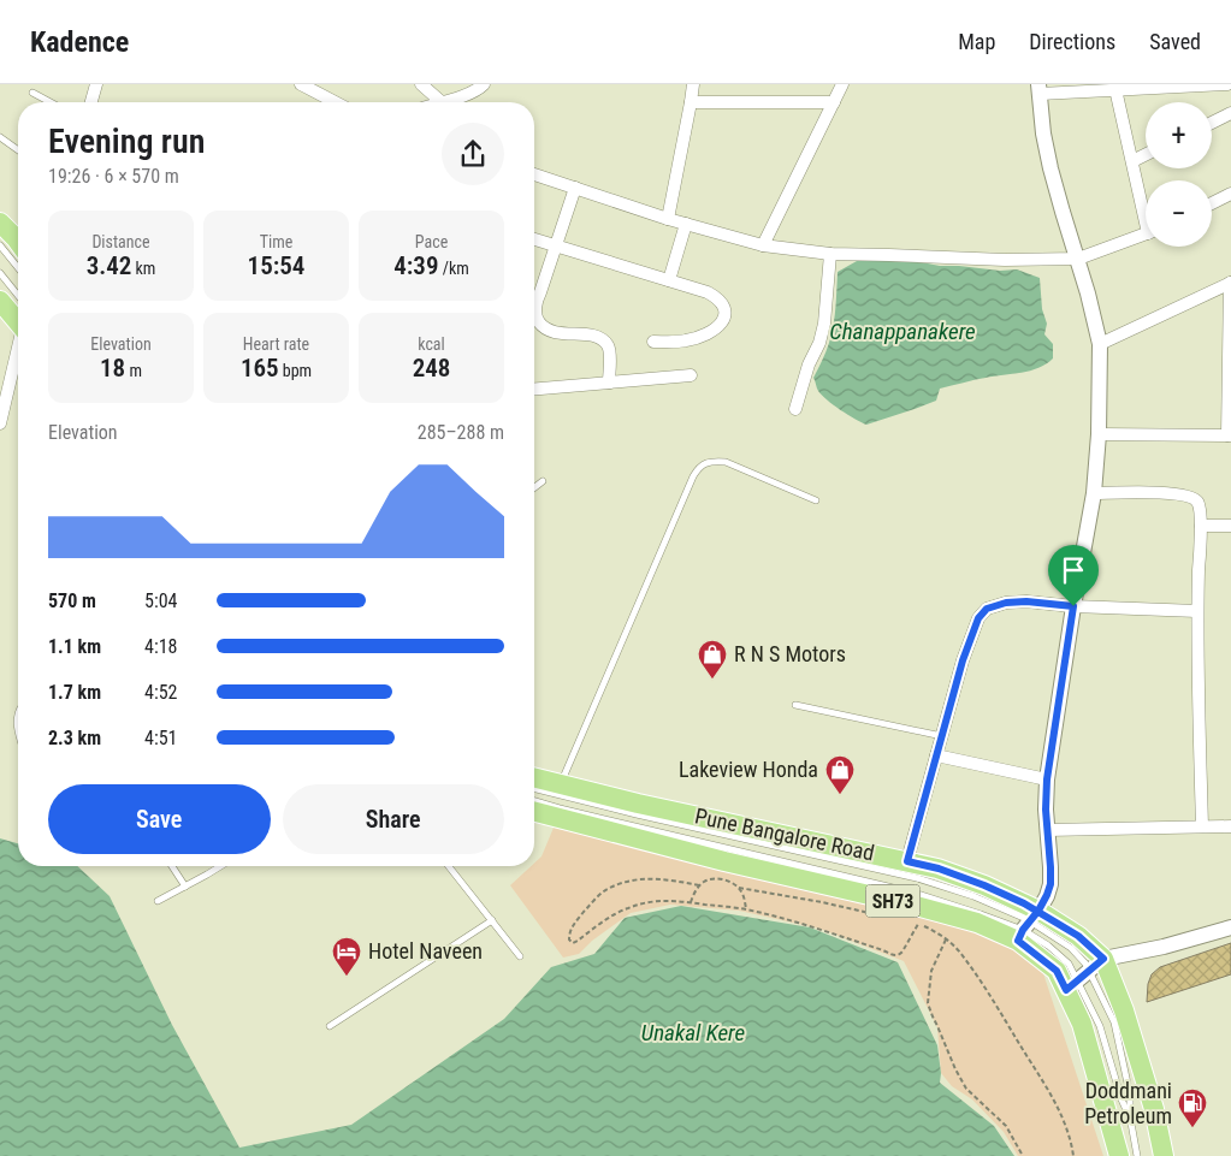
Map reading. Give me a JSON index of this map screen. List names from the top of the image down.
{
  "streets": {
    "main road": ["Pune Bangalore Road", "SH73"]
  },
  "water": ["Chanappanakere", "Unakal Kere"],
  "places": {
    "shop": ["R N S Motors", "Lakeview Honda"],
    "hotel": ["Hotel Naveen"],
    "fuel station": ["Doddmani Petroleum"]
  },
  "page": {
    "header": "Kadence",
    "nav": ["Map", "Directions", "Saved"],
    "map_buttons": ["+", "−"],
    "heading": ["Evening run", "19:26 · 6 × 570 m"],
    "stats": [
      ["Distance", "3.42 km"],
      ["Time", "15:54"],
      ["Pace", "4:39 /km"],
      ["Elevation", "18 m"],
      ["Heart rate", "165 bpm"],
      ["kcal", "248"]
    ],
    "chart": ["Elevation", "285–288 m"],
    "list": [
      {
        "name": "570 m",
        "note": "5:04"
      },
      {
        "name": "1.1 km",
        "note": "4:18"
      },
      {
        "name": "1.7 km",
        "note": "4:52"
      },
      {
        "name": "2.3 km",
        "note": "4:51"
      }
    ],
    "buttons": ["Save", "Share"]
  }
}
